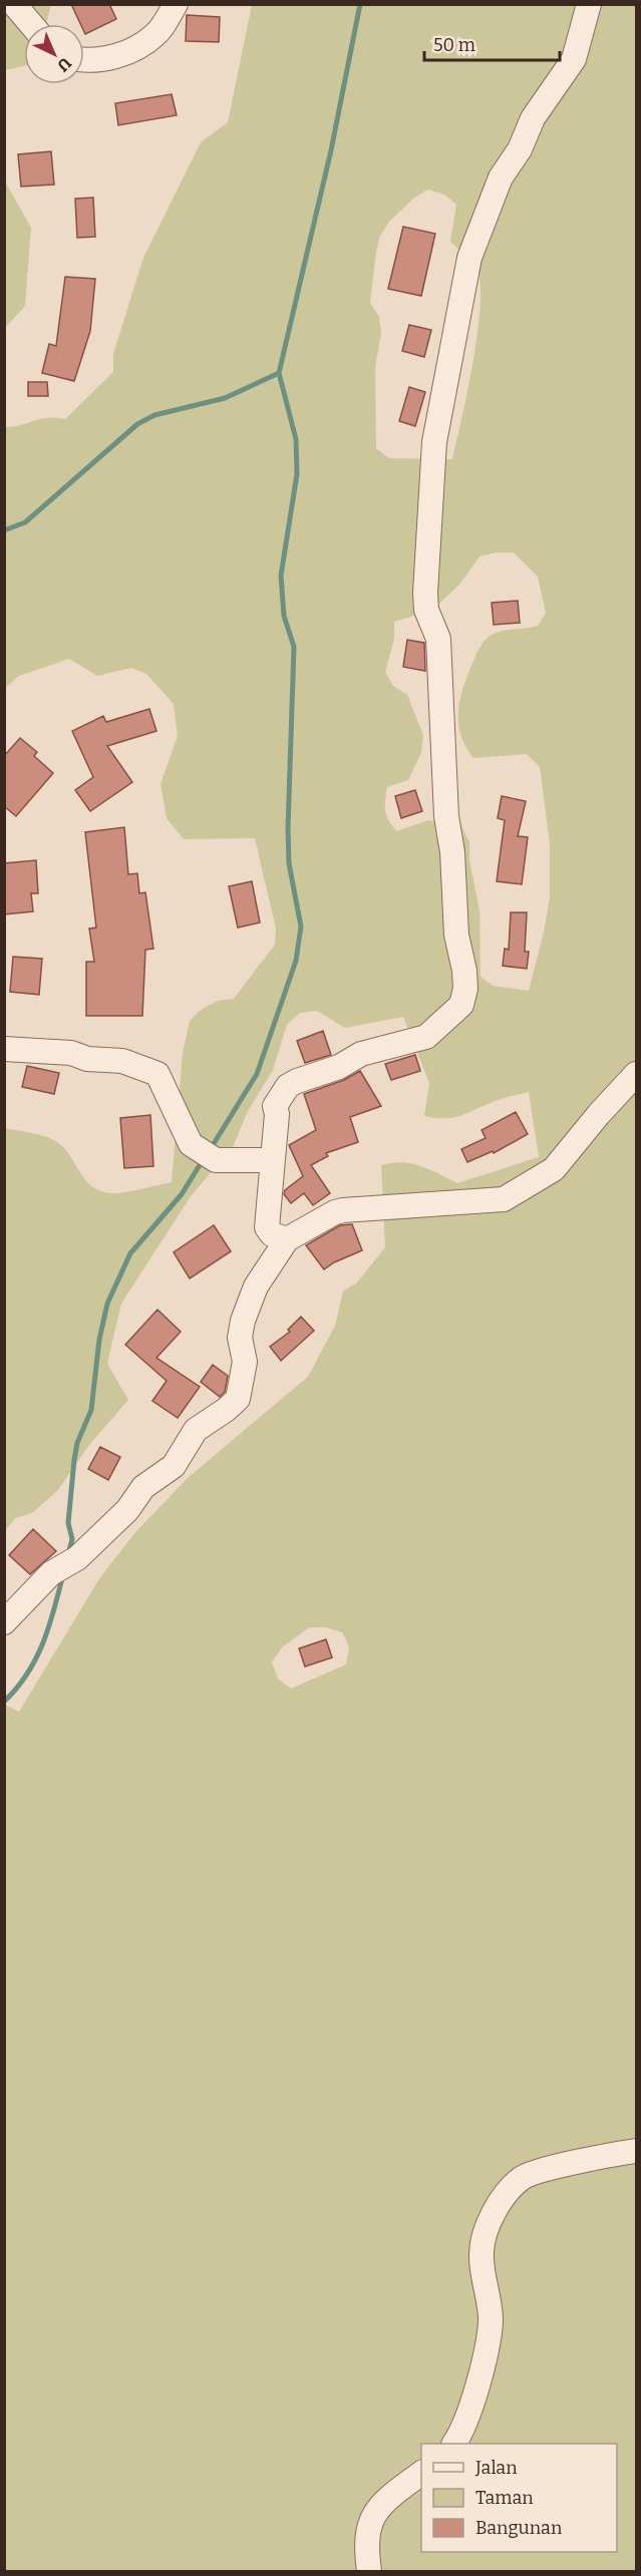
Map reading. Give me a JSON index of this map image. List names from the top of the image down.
{
  "legend": ["Jalan", "Taman", "Bangunan"],
  "scale_bar": "50 m",
  "north": "bottom right"
}
